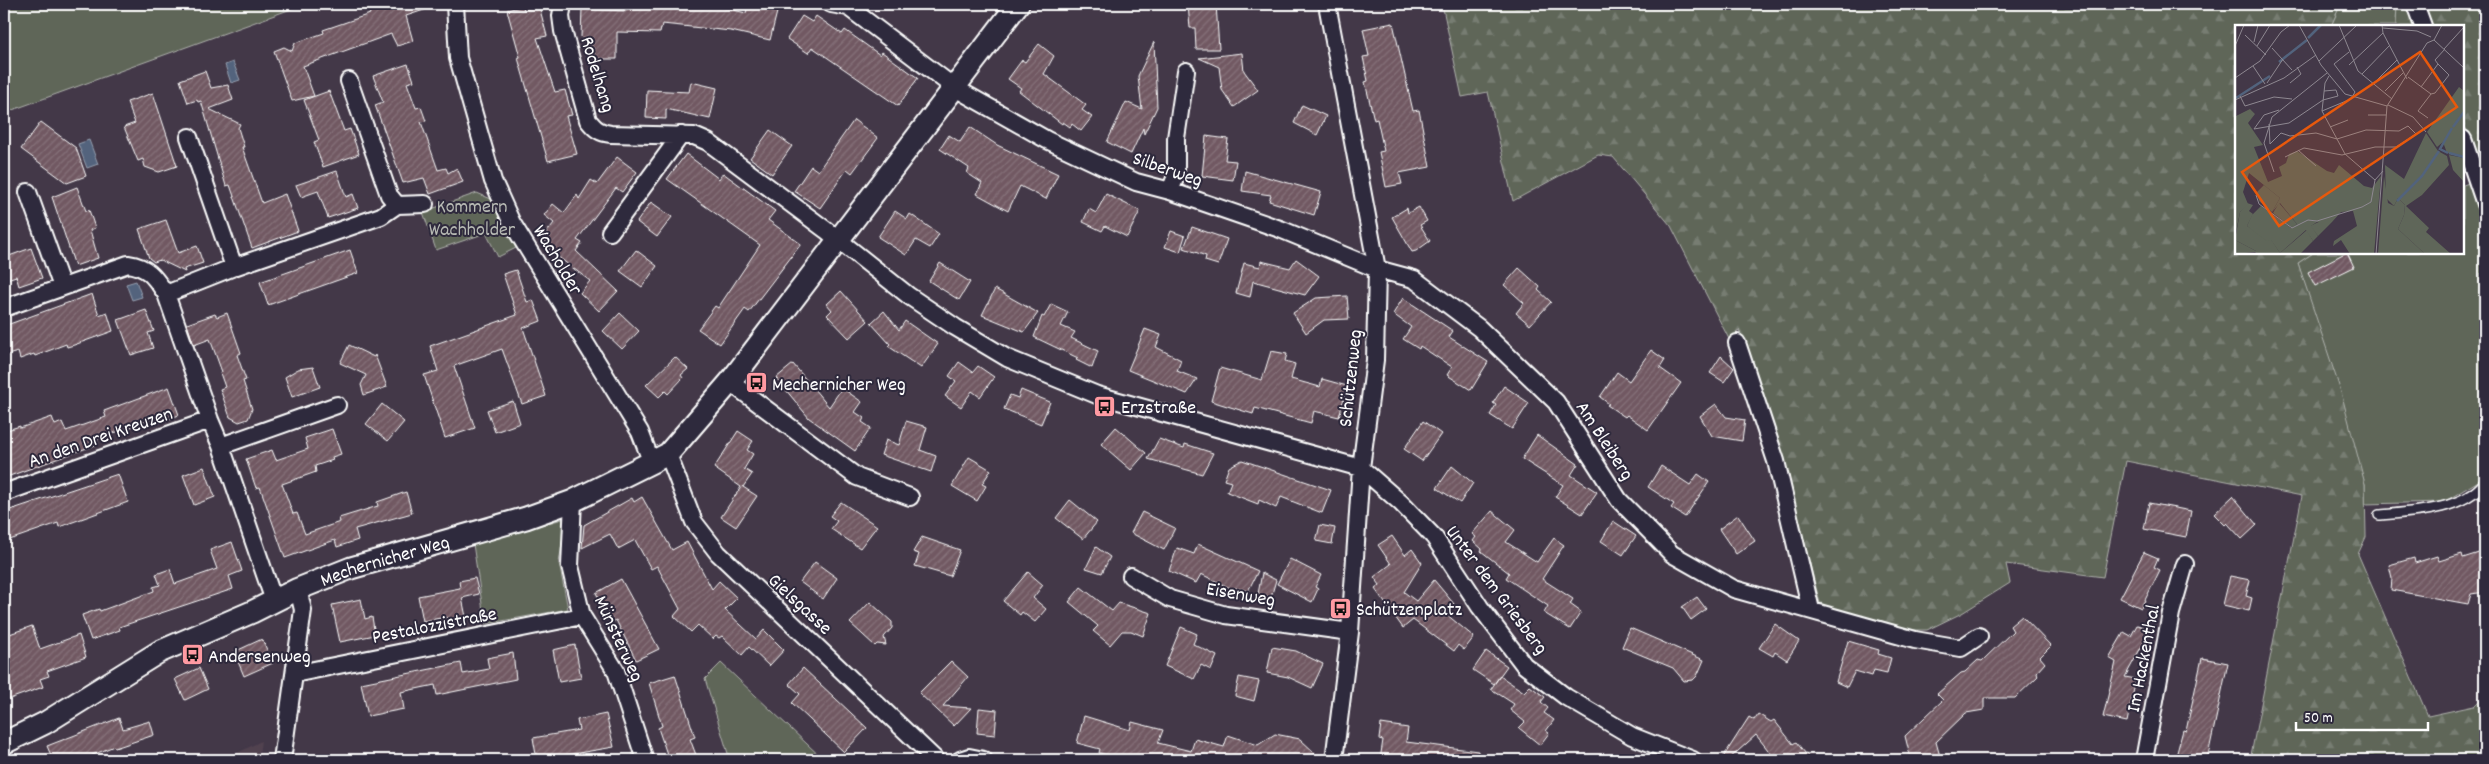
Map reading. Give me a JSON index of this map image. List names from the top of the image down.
{
  "streets": {
    "street": [
      "Rodelhang",
      "Silberweg",
      "Wacholder",
      "Schützenweg",
      "An den Drei Kreuzen",
      "Am Bleiberg",
      "Mechernicher Weg",
      "Unter dem Griesberg",
      "Eisenweg",
      "Gielsgasse",
      "Pestalozzistraße",
      "Münsterweg",
      "Im Hackenthal"
    ]
  },
  "crossings": [
    ["Rodelhang", "Mechernicher Weg"],
    ["Silberweg", "Schützenweg"],
    ["Silberweg", "Am Bleiberg"],
    ["Silberweg", "Mechernicher Weg"],
    ["Wacholder", "Mechernicher Weg"],
    ["Wacholder", "Gielsgasse"],
    ["Schützenweg", "Am Bleiberg"],
    ["Schützenweg", "Unter dem Griesberg"],
    ["Schützenweg", "Eisenweg"],
    ["Mechernicher Weg", "Gielsgasse"],
    ["Mechernicher Weg", "Münsterweg"],
    ["Pestalozzistraße", "Münsterweg"]
  ],
  "parks": ["Kommern Wachholder"],
  "places": {
    "bus stop": [
      "Mechernicher Weg",
      "Erzstraße",
      "Schützenplatz",
      "Andersenweg"
    ]
  },
  "scale_bar": "50 m"
}
